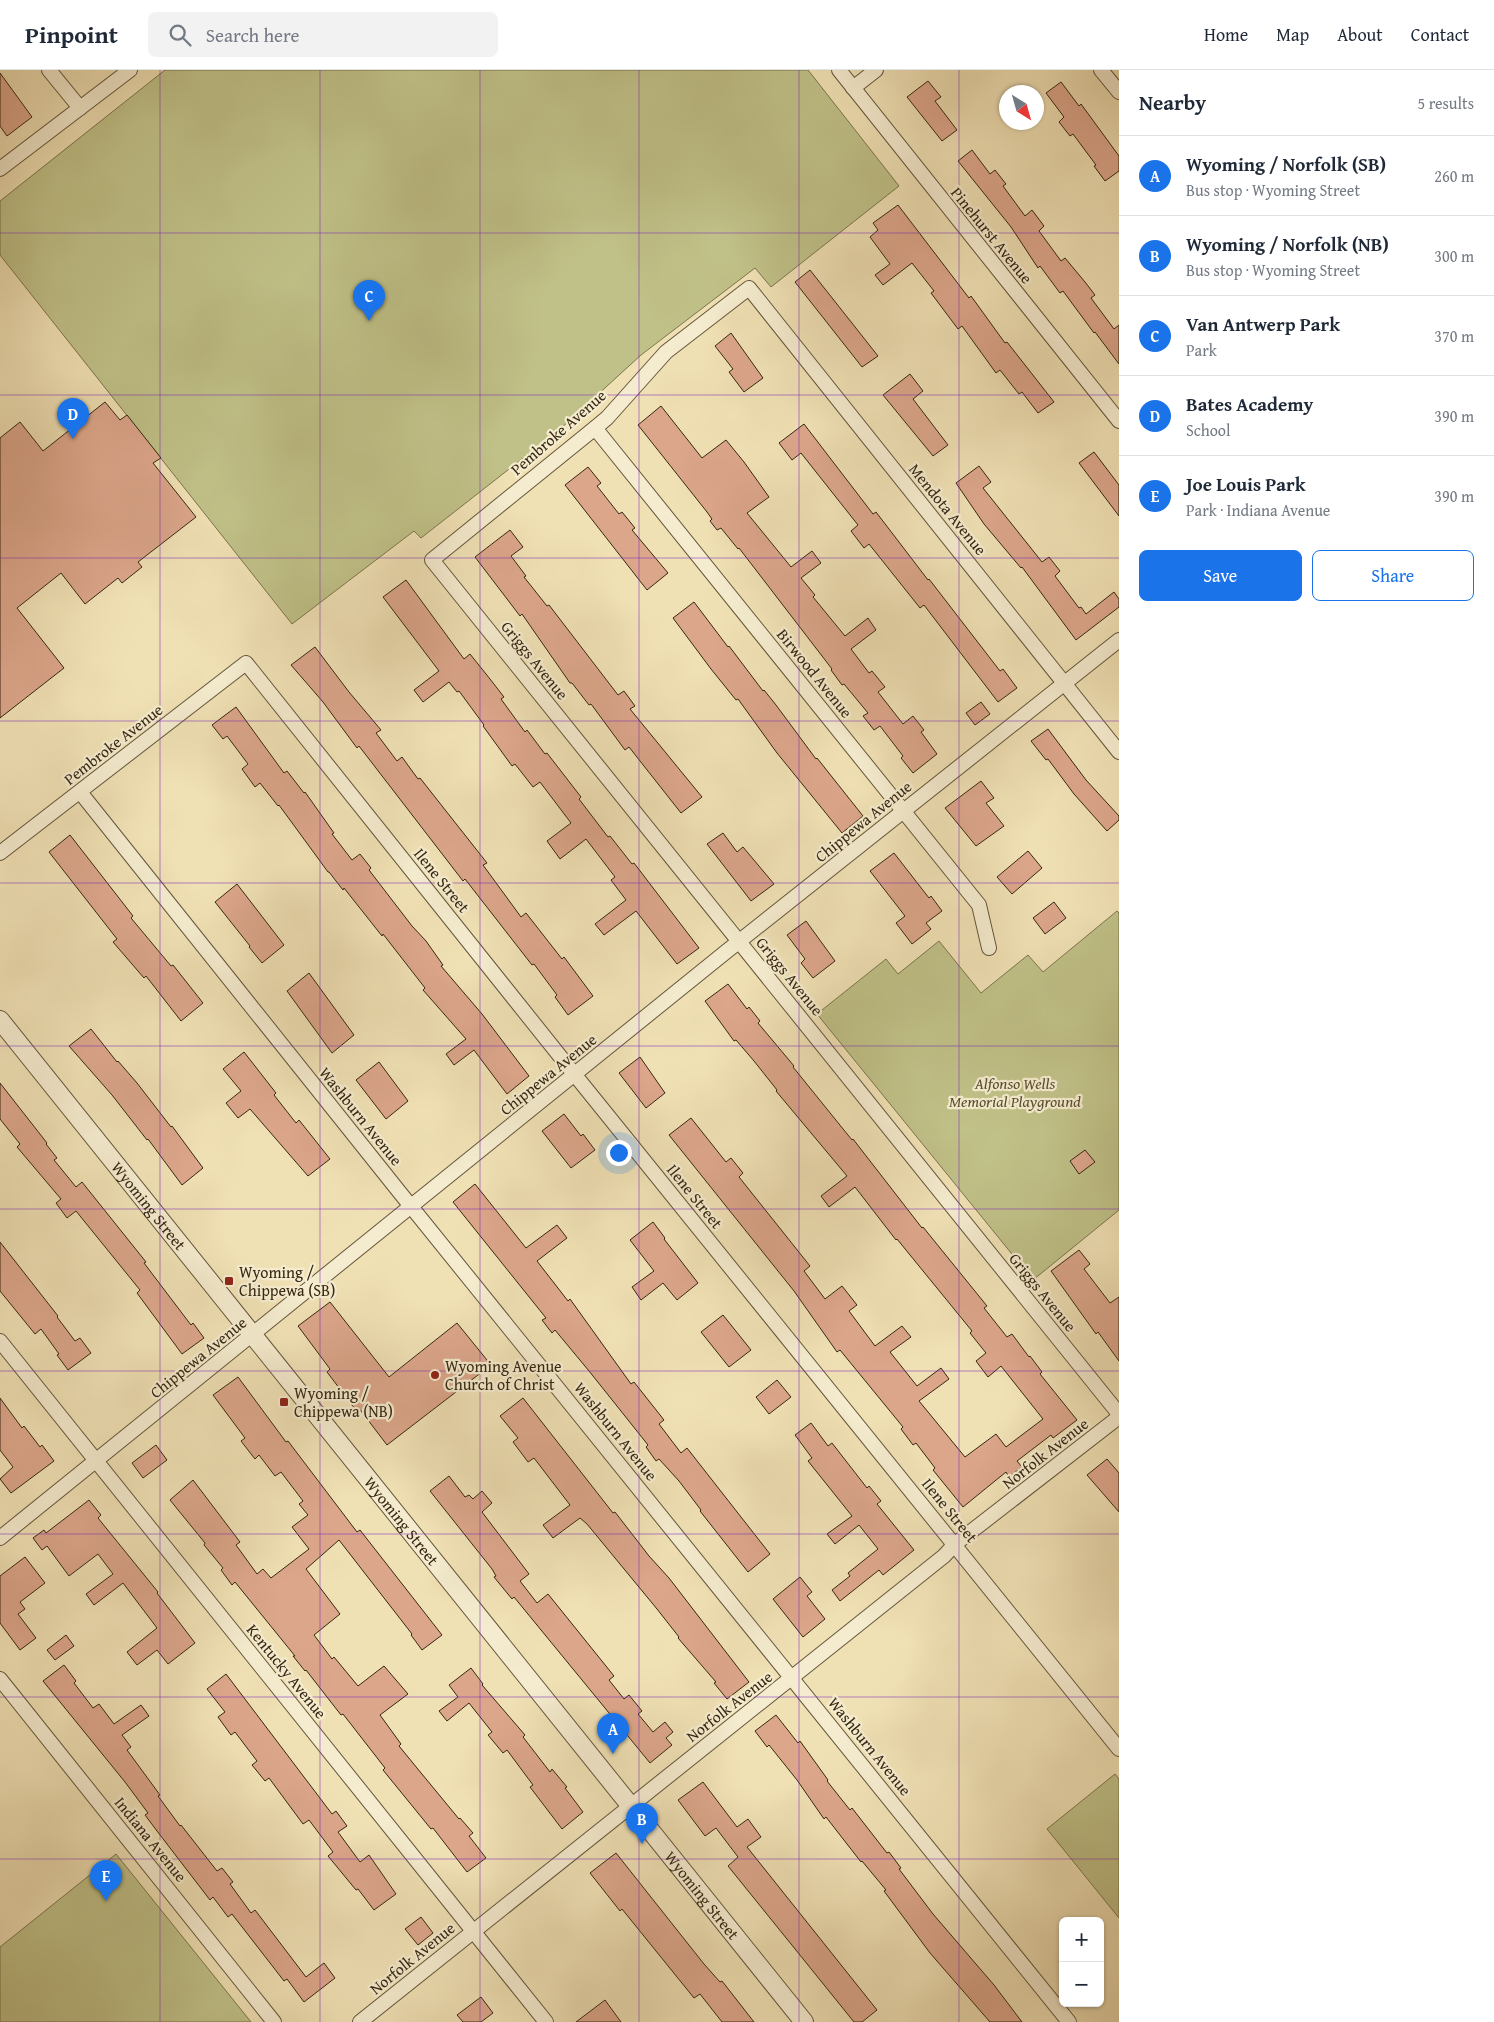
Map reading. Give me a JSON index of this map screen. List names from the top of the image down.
{
  "streets": {
    "street": [
      "Pinehurst Avenue",
      "Pembroke Avenue",
      "Mendota Avenue",
      "Griggs Avenue",
      "Birwood Avenue",
      "Chippewa Avenue",
      "Ilene Street",
      "Washburn Avenue",
      "Wyoming Street",
      "Norfolk Avenue",
      "Kentucky Avenue",
      "Indiana Avenue"
    ]
  },
  "crossings": [
    ["Pembroke Avenue", "Mendota Avenue"],
    ["Pembroke Avenue", "Griggs Avenue"],
    ["Pembroke Avenue", "Birwood Avenue"],
    ["Pembroke Avenue", "Ilene Street"],
    ["Pembroke Avenue", "Washburn Avenue"],
    ["Mendota Avenue", "Chippewa Avenue"],
    ["Griggs Avenue", "Chippewa Avenue"],
    ["Griggs Avenue", "Norfolk Avenue"],
    ["Birwood Avenue", "Chippewa Avenue"],
    ["Chippewa Avenue", "Ilene Street"],
    ["Chippewa Avenue", "Washburn Avenue"],
    ["Chippewa Avenue", "Wyoming Street"],
    ["Chippewa Avenue", "Kentucky Avenue"],
    ["Ilene Street", "Norfolk Avenue"],
    ["Washburn Avenue", "Norfolk Avenue"],
    ["Wyoming Street", "Norfolk Avenue"],
    ["Norfolk Avenue", "Kentucky Avenue"]
  ],
  "parks": ["Alfonso Wells Memorial Playground"],
  "places": {
    "transit": ["Wyoming / Chippewa (SB)", "Wyoming / Chippewa (NB)"],
    "other": ["Wyoming Avenue Church of Christ"]
  },
  "north": "bottom right",
  "page": {
    "header": "Pinpoint",
    "search": "Search here",
    "nav": [
      "Home",
      "Map",
      "About",
      "Contact"
    ],
    "heading": ["Nearby", "5 results"],
    "list": [
      {
        "mark": "A",
        "name": "Wyoming / Norfolk (SB)",
        "note": "Bus stop · Wyoming Street",
        "value": "260 m"
      },
      {
        "mark": "B",
        "name": "Wyoming / Norfolk (NB)",
        "note": "Bus stop · Wyoming Street",
        "value": "300 m"
      },
      {
        "mark": "C",
        "name": "Van Antwerp Park",
        "note": "Park",
        "value": "370 m"
      },
      {
        "mark": "D",
        "name": "Bates Academy",
        "note": "School",
        "value": "390 m"
      },
      {
        "mark": "E",
        "name": "Joe Louis Park",
        "note": "Park · Indiana Avenue",
        "value": "390 m"
      }
    ],
    "pins": [
      "C",
      "D",
      "A",
      "B",
      "E"
    ],
    "buttons": ["Save", "Share"],
    "map_buttons": ["+", "−"]
  }
}
